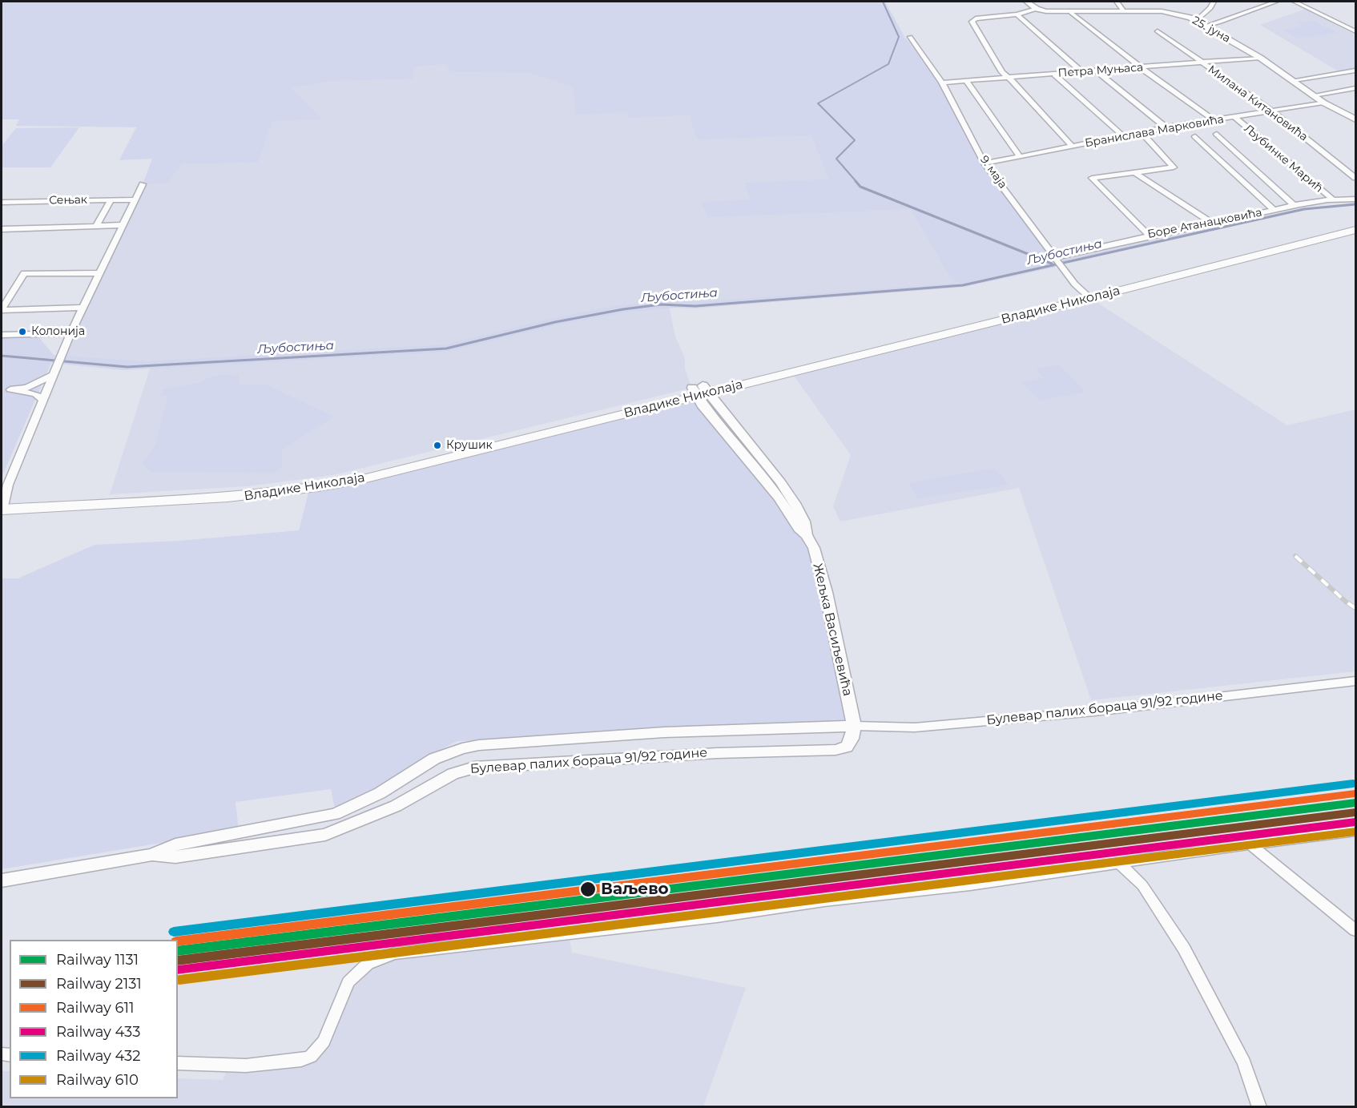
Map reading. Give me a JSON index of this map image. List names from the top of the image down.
{
  "streets": {
    "main road": ["Владике Николаја"],
    "street": [
      "25. јуна",
      "Петра Муњаса",
      "Милана Китановића",
      "Бранислава Марковића",
      "Љубинке Марић",
      "9. маја",
      "Сењак",
      "Боре Атанацковића",
      "Жељка Васиљевића",
      "Булевар палих бораца 91/92 године"
    ]
  },
  "crossings": [
    ["25. јуна", "Петра Муњаса"],
    ["25. јуна", "Бранислава Марковића"],
    ["Петра Муњаса", "Милана Китановића"],
    ["Петра Муњаса", "9. маја"],
    ["Милана Китановића", "Бранислава Марковића"],
    ["Бранислава Марковића", "Љубинке Марић"],
    ["Бранислава Марковића", "9. маја"],
    ["Љубинке Марић", "Боре Атанацковића"],
    ["9. маја", "Боре Атанацковића"],
    ["9. маја", "Владике Николаја"],
    ["Владике Николаја", "Жељка Васиљевића"],
    ["Жељка Васиљевића", "Булевар палих бораца 91/92 године"]
  ],
  "water": ["Љубостиња"],
  "places": ["Колонија", "Крушик", "Ваљево"],
  "lines": [
    "rail line 432",
    "rail line 611",
    "rail line 1131",
    "rail line 2131",
    "rail line 433",
    "rail line 610"
  ],
  "legend": [
    "Railway 1131",
    "Railway 2131",
    "Railway 611",
    "Railway 433",
    "Railway 432",
    "Railway 610"
  ]
}
